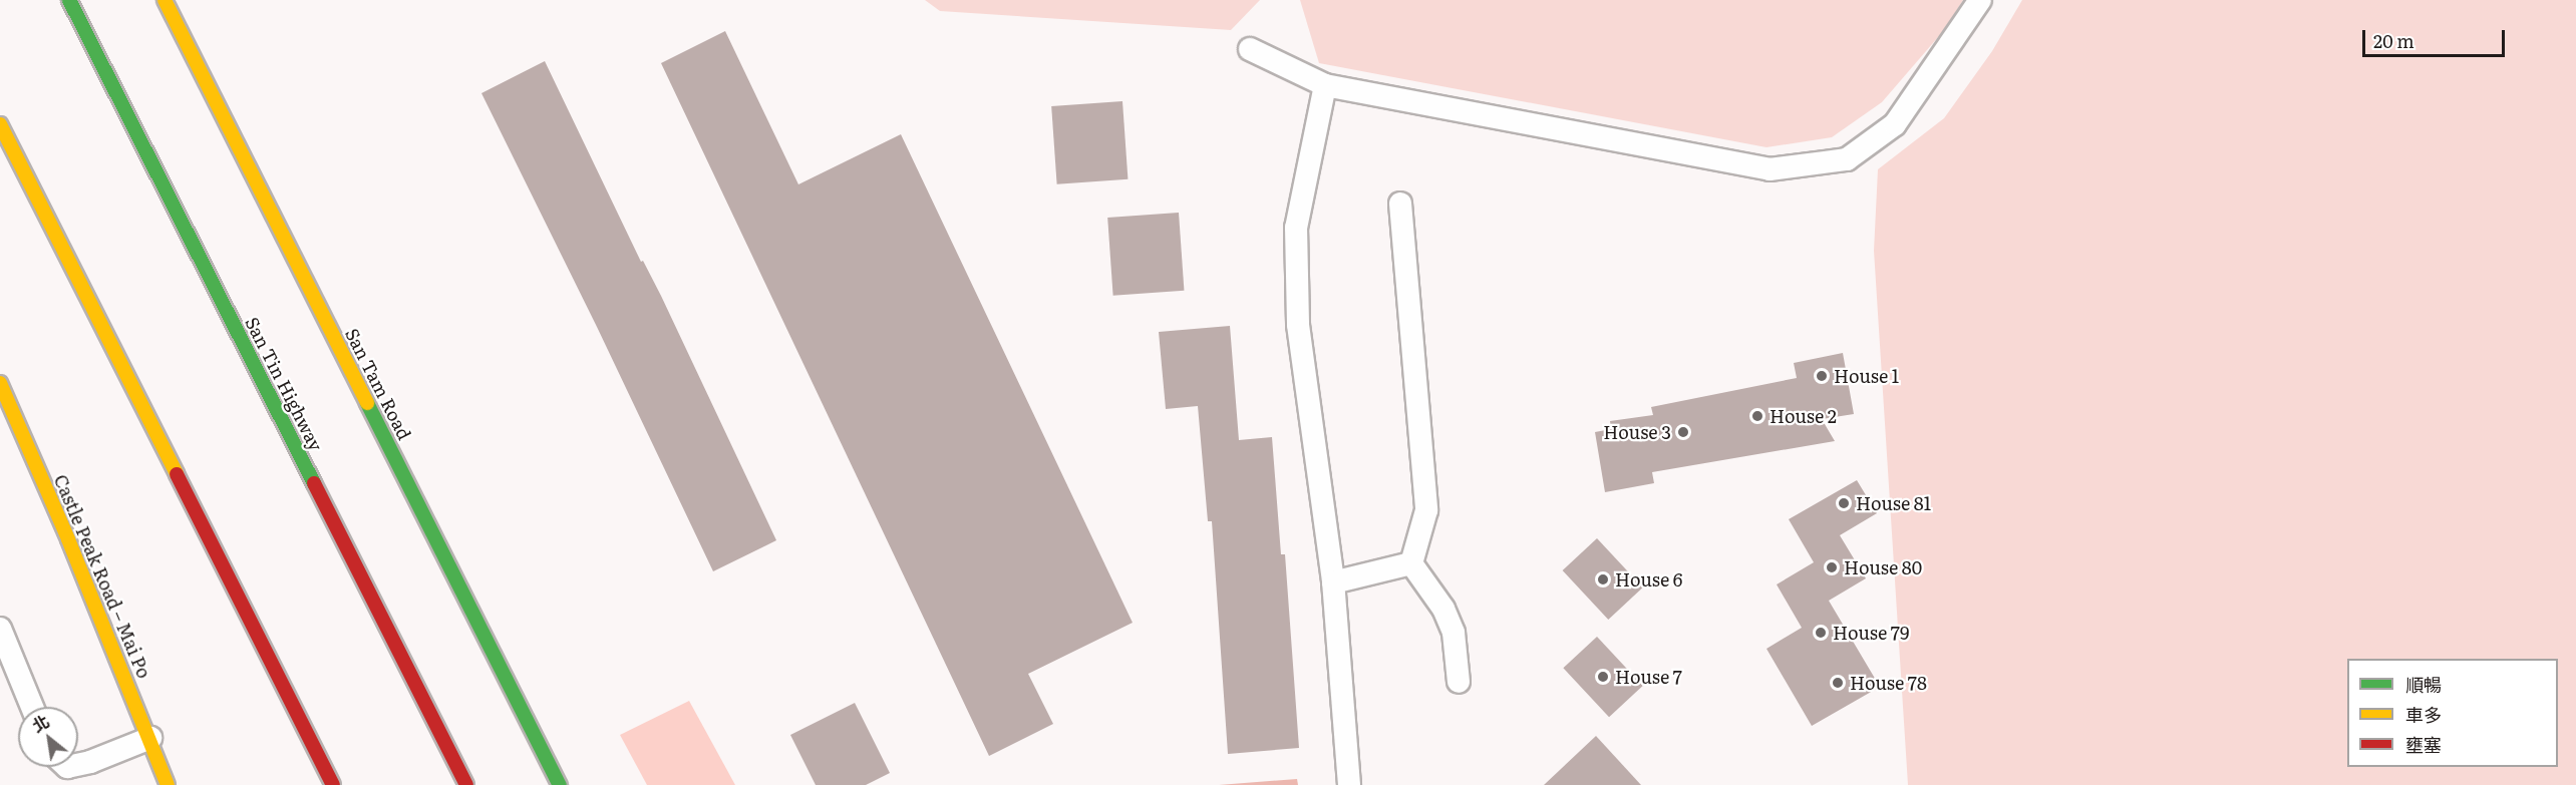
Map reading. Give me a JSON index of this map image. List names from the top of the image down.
{
  "streets": {
    "main road": ["San Tin Highway", "San Tam Road", "Castle Peak Road – Mai Po"]
  },
  "places": [
    "House 1",
    "House 2",
    "House 3",
    "House 81",
    "House 80",
    "House 6",
    "House 79",
    "House 7",
    "House 78"
  ],
  "legend": ["順暢", "車多", "壅塞"],
  "scale_bar": "20 m",
  "north": "top left"
}
